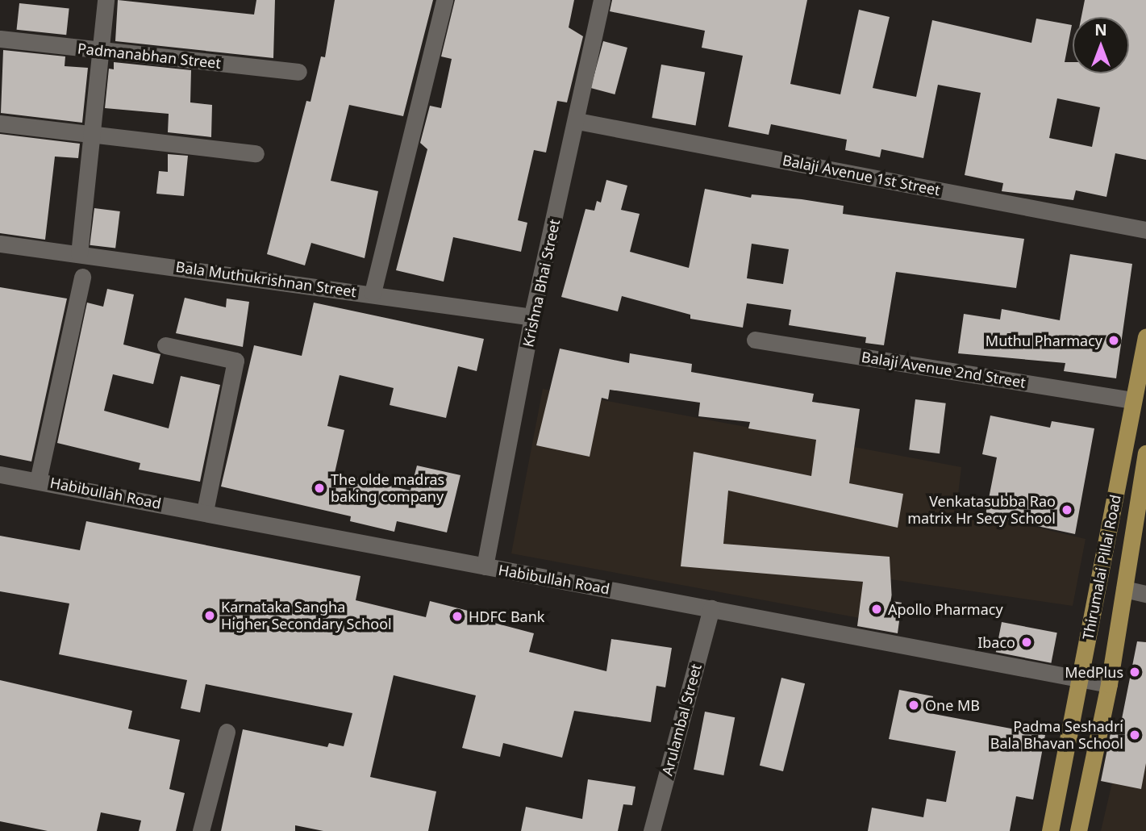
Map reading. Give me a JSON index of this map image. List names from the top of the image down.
{
  "streets": {
    "main road": ["Thirumalai Pillai Road"],
    "street": [
      "Padmanabhan Street",
      "Balaji Avenue 1st Street",
      "Bala Muthukrishnan Street",
      "Krishna Bhai Street",
      "Balaji Avenue 2nd Street",
      "Habibullah Road",
      "Arulambal Street"
    ]
  },
  "crossings": [
    ["Balaji Avenue 1st Street", "Krishna Bhai Street"],
    ["Bala Muthukrishnan Street", "Krishna Bhai Street"],
    ["Krishna Bhai Street", "Habibullah Road"],
    ["Balaji Avenue 2nd Street", "Thirumalai Pillai Road"],
    ["Habibullah Road", "Thirumalai Pillai Road"],
    ["Habibullah Road", "Arulambal Street"]
  ],
  "places": [
    "Muthu Pharmacy",
    "The olde madras baking company",
    "Venkatasubba Rao matrix Hr Secy School",
    "Apollo Pharmacy",
    "Karnataka Sangha Higher Secondary School",
    "HDFC Bank",
    "Ibaco",
    "MedPlus",
    "One MB",
    "Padma Seshadri Bala Bhavan School"
  ],
  "north": "top"
}
